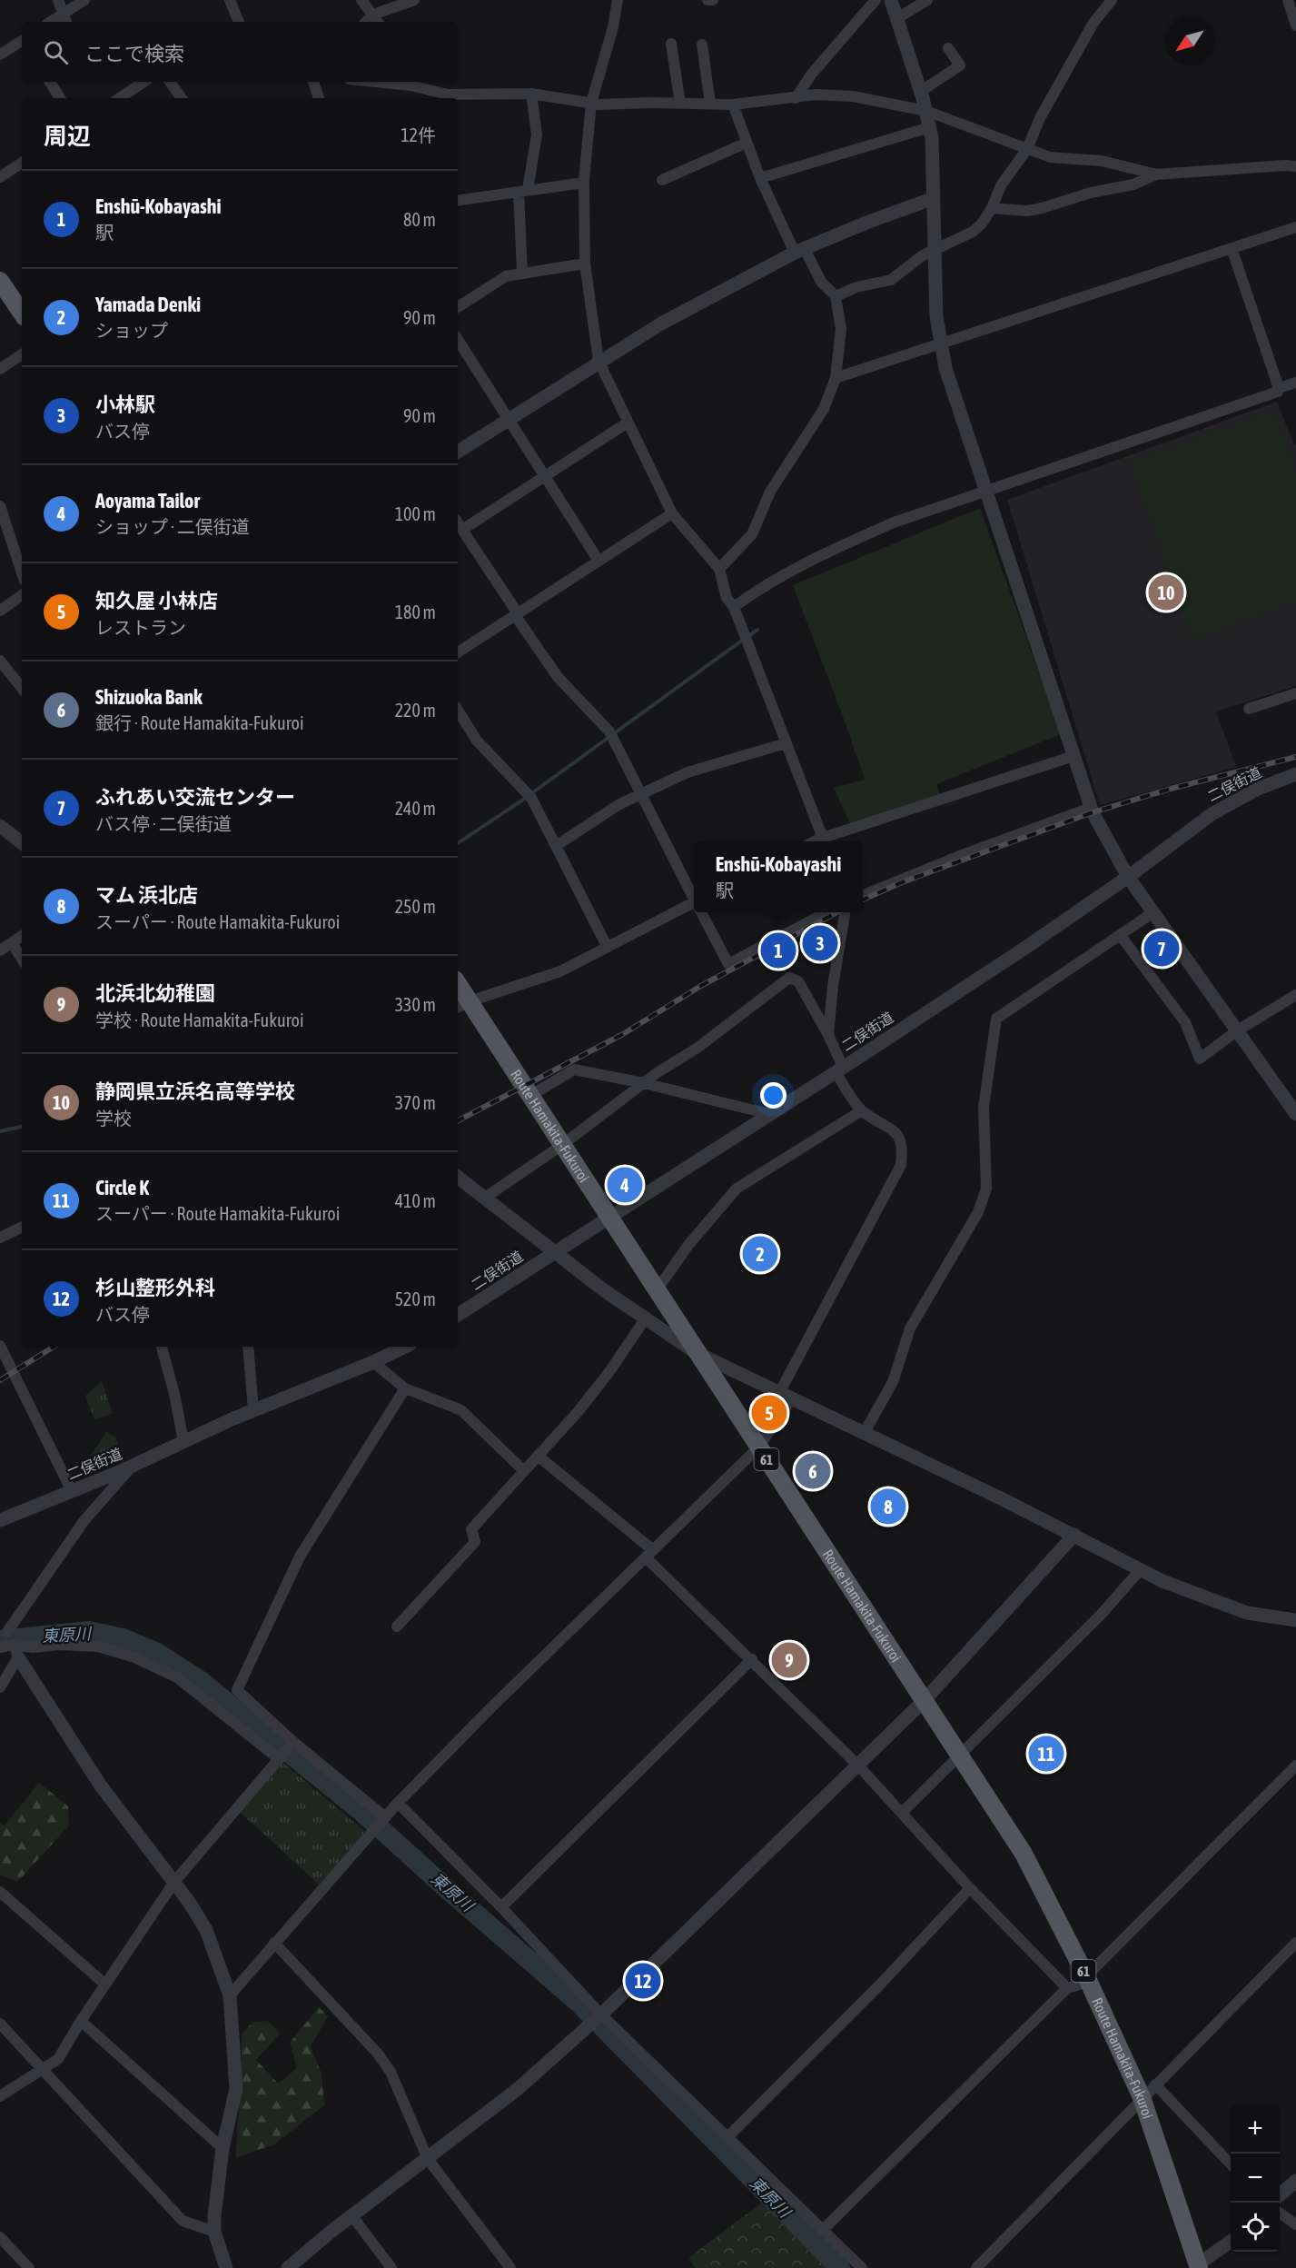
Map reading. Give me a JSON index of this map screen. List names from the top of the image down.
{
  "streets": {
    "main road": ["Route Hamakita-Fukuroi", "61"],
    "street": ["二俣街道"]
  },
  "crossings": [
    ["二俣街道", "Route Hamakita-Fukuroi"]
  ],
  "water": ["東原川"],
  "north": "bottom left",
  "page": {
    "search": "ここで検索",
    "heading": ["周辺", "12件"],
    "list": [
      {
        "mark": "1",
        "name": "Enshū-Kobayashi",
        "note": "駅",
        "value": "80 m"
      },
      {
        "mark": "2",
        "name": "Yamada Denki",
        "note": "ショップ",
        "value": "90 m"
      },
      {
        "mark": "3",
        "name": "小林駅",
        "note": "バス停",
        "value": "90 m"
      },
      {
        "mark": "4",
        "name": "Aoyama Tailor",
        "note": "ショップ · 二俣街道",
        "value": "100 m"
      },
      {
        "mark": "5",
        "name": "知久屋 小林店",
        "note": "レストラン",
        "value": "180 m"
      },
      {
        "mark": "6",
        "name": "Shizuoka Bank",
        "note": "銀行 · Route Hamakita-Fukuroi",
        "value": "220 m"
      },
      {
        "mark": "7",
        "name": "ふれあい交流センター",
        "note": "バス停 · 二俣街道",
        "value": "240 m"
      },
      {
        "mark": "8",
        "name": "マム 浜北店",
        "note": "スーパー · Route Hamakita-Fukuroi",
        "value": "250 m"
      },
      {
        "mark": "9",
        "name": "北浜北幼稚園",
        "note": "学校 · Route Hamakita-Fukuroi",
        "value": "330 m"
      },
      {
        "mark": "10",
        "name": "静岡県立浜名高等学校",
        "note": "学校",
        "value": "370 m"
      },
      {
        "mark": "11",
        "name": "Circle K",
        "note": "スーパー · Route Hamakita-Fukuroi",
        "value": "410 m"
      },
      {
        "mark": "12",
        "name": "杉山整形外科",
        "note": "バス停",
        "value": "520 m"
      }
    ],
    "pins": [
      "10",
      "3",
      "7",
      "1",
      "4",
      "2",
      "5",
      "6",
      "8",
      "9",
      "11",
      "12"
    ],
    "popup": ["Enshū-Kobayashi", "駅"],
    "map_buttons": ["+", "−"]
  }
}
